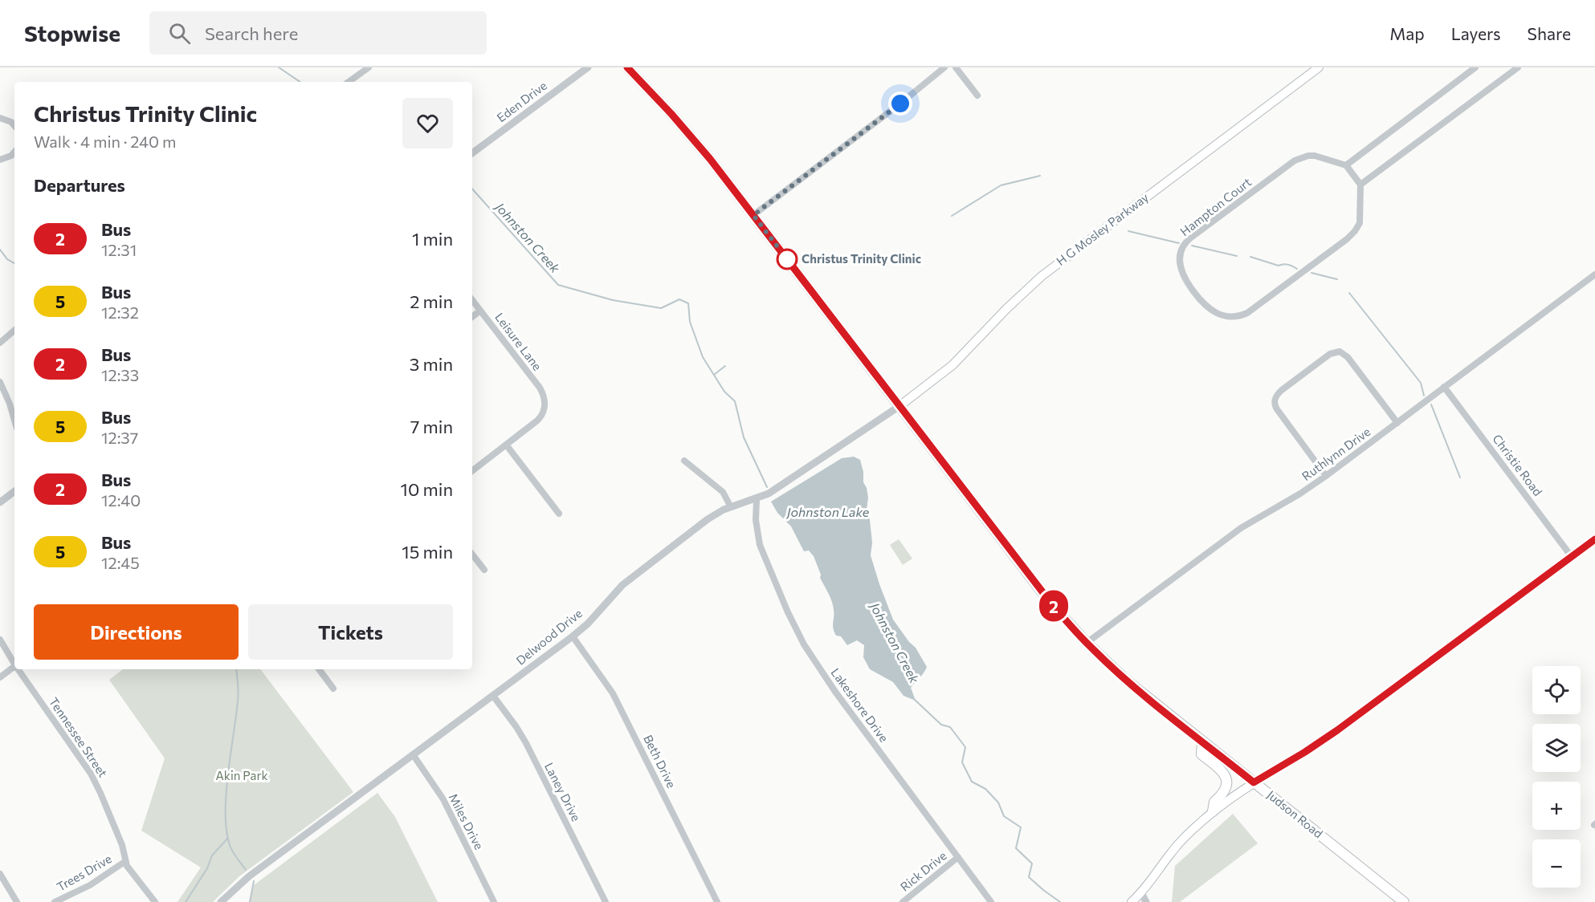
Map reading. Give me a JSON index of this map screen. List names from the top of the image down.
{
  "streets": {
    "main road": ["H G Mosley Parkway", "Judson Road"],
    "street": [
      "Eden Drive",
      "Hampton Court",
      "Leisure Lane",
      "Ruthlynn Drive",
      "Christie Road",
      "Delwood Drive",
      "Lakeshore Drive",
      "Tennessee Street",
      "Beth Drive",
      "Laney Drive",
      "Miles Drive",
      "Rick Drive",
      "Trees Drive"
    ]
  },
  "crossings": [
    ["H G Mosley Parkway", "Delwood Drive"],
    ["H G Mosley Parkway", "Judson Road"],
    ["Ruthlynn Drive", "Christie Road"],
    ["Ruthlynn Drive", "Judson Road"],
    ["Delwood Drive", "Lakeshore Drive"],
    ["Delwood Drive", "Beth Drive"],
    ["Delwood Drive", "Laney Drive"],
    ["Delwood Drive", "Judson Road"],
    ["Delwood Drive", "Miles Drive"],
    ["Lakeshore Drive", "Rick Drive"],
    ["Tennessee Street", "Trees Drive"]
  ],
  "water": ["Johnston Creek", "Johnston Lake"],
  "parks": ["Akin Park"],
  "places": ["Christus Trinity Clinic"],
  "lines": ["bus line 2"],
  "page": {
    "header": "Stopwise",
    "search": "Search here",
    "nav": ["Map", "Layers", "Share"],
    "on_map": "2",
    "heading": [
      ["Christus Trinity Clinic", "Walk · 4 min · 240 m"],
      "Departures"
    ],
    "list": [
      {
        "mark": "2",
        "name": "Bus",
        "note": "12:31",
        "value": "1 min"
      },
      {
        "mark": "5",
        "name": "Bus",
        "note": "12:32",
        "value": "2 min"
      },
      {
        "mark": "2",
        "name": "Bus",
        "note": "12:33",
        "value": "3 min"
      },
      {
        "mark": "5",
        "name": "Bus",
        "note": "12:37",
        "value": "7 min"
      },
      {
        "mark": "2",
        "name": "Bus",
        "note": "12:40",
        "value": "10 min"
      },
      {
        "mark": "5",
        "name": "Bus",
        "note": "12:45",
        "value": "15 min"
      }
    ],
    "buttons": ["Directions", "Tickets"],
    "map_buttons": ["+", "−"]
  }
}
